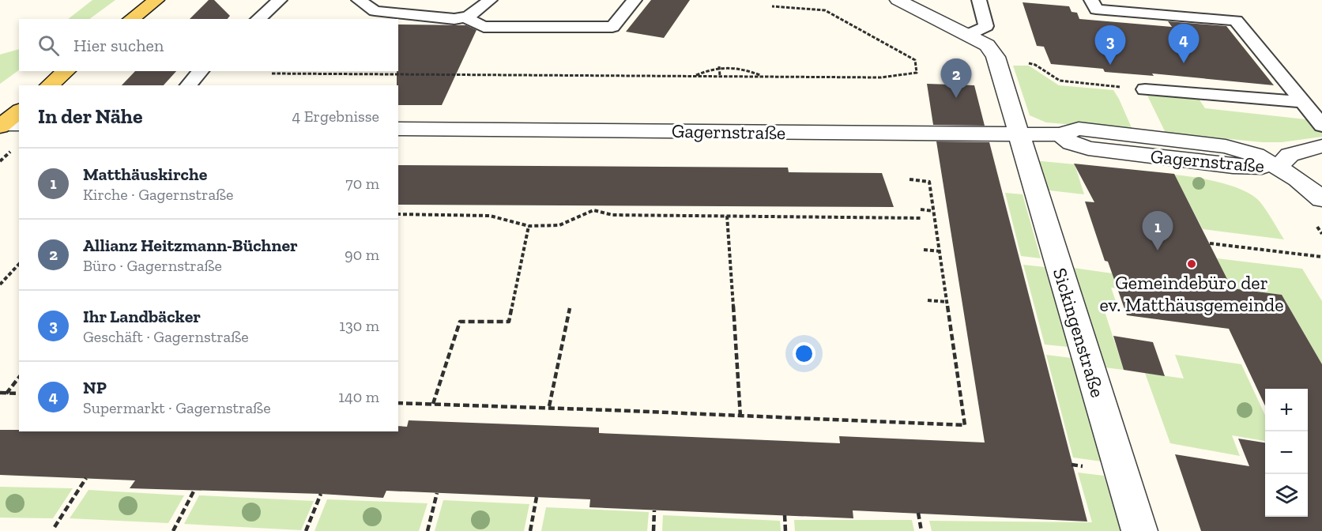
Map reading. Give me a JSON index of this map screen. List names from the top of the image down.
{
  "streets": {
    "street": ["Gagernstraße", "Sickingenstraße"]
  },
  "crossings": [
    ["Gagernstraße", "Sickingenstraße"]
  ],
  "places": ["Gemeindebüro der ev. Matthäusgemeinde"],
  "page": {
    "search": "Hier suchen",
    "pins": [
      "4",
      "3",
      "2",
      "1"
    ],
    "heading": ["In der Nähe", "4 Ergebnisse"],
    "list": [
      {
        "mark": "1",
        "name": "Matthäuskirche",
        "note": "Kirche · Gagernstraße",
        "value": "70 m"
      },
      {
        "mark": "2",
        "name": "Allianz Heitzmann-Büchner",
        "note": "Büro · Gagernstraße",
        "value": "90 m"
      },
      {
        "mark": "3",
        "name": "Ihr Landbäcker",
        "note": "Geschäft · Gagernstraße",
        "value": "130 m"
      },
      {
        "mark": "4",
        "name": "NP",
        "note": "Supermarkt · Gagernstraße",
        "value": "140 m"
      }
    ],
    "map_buttons": ["+", "−"]
  }
}
